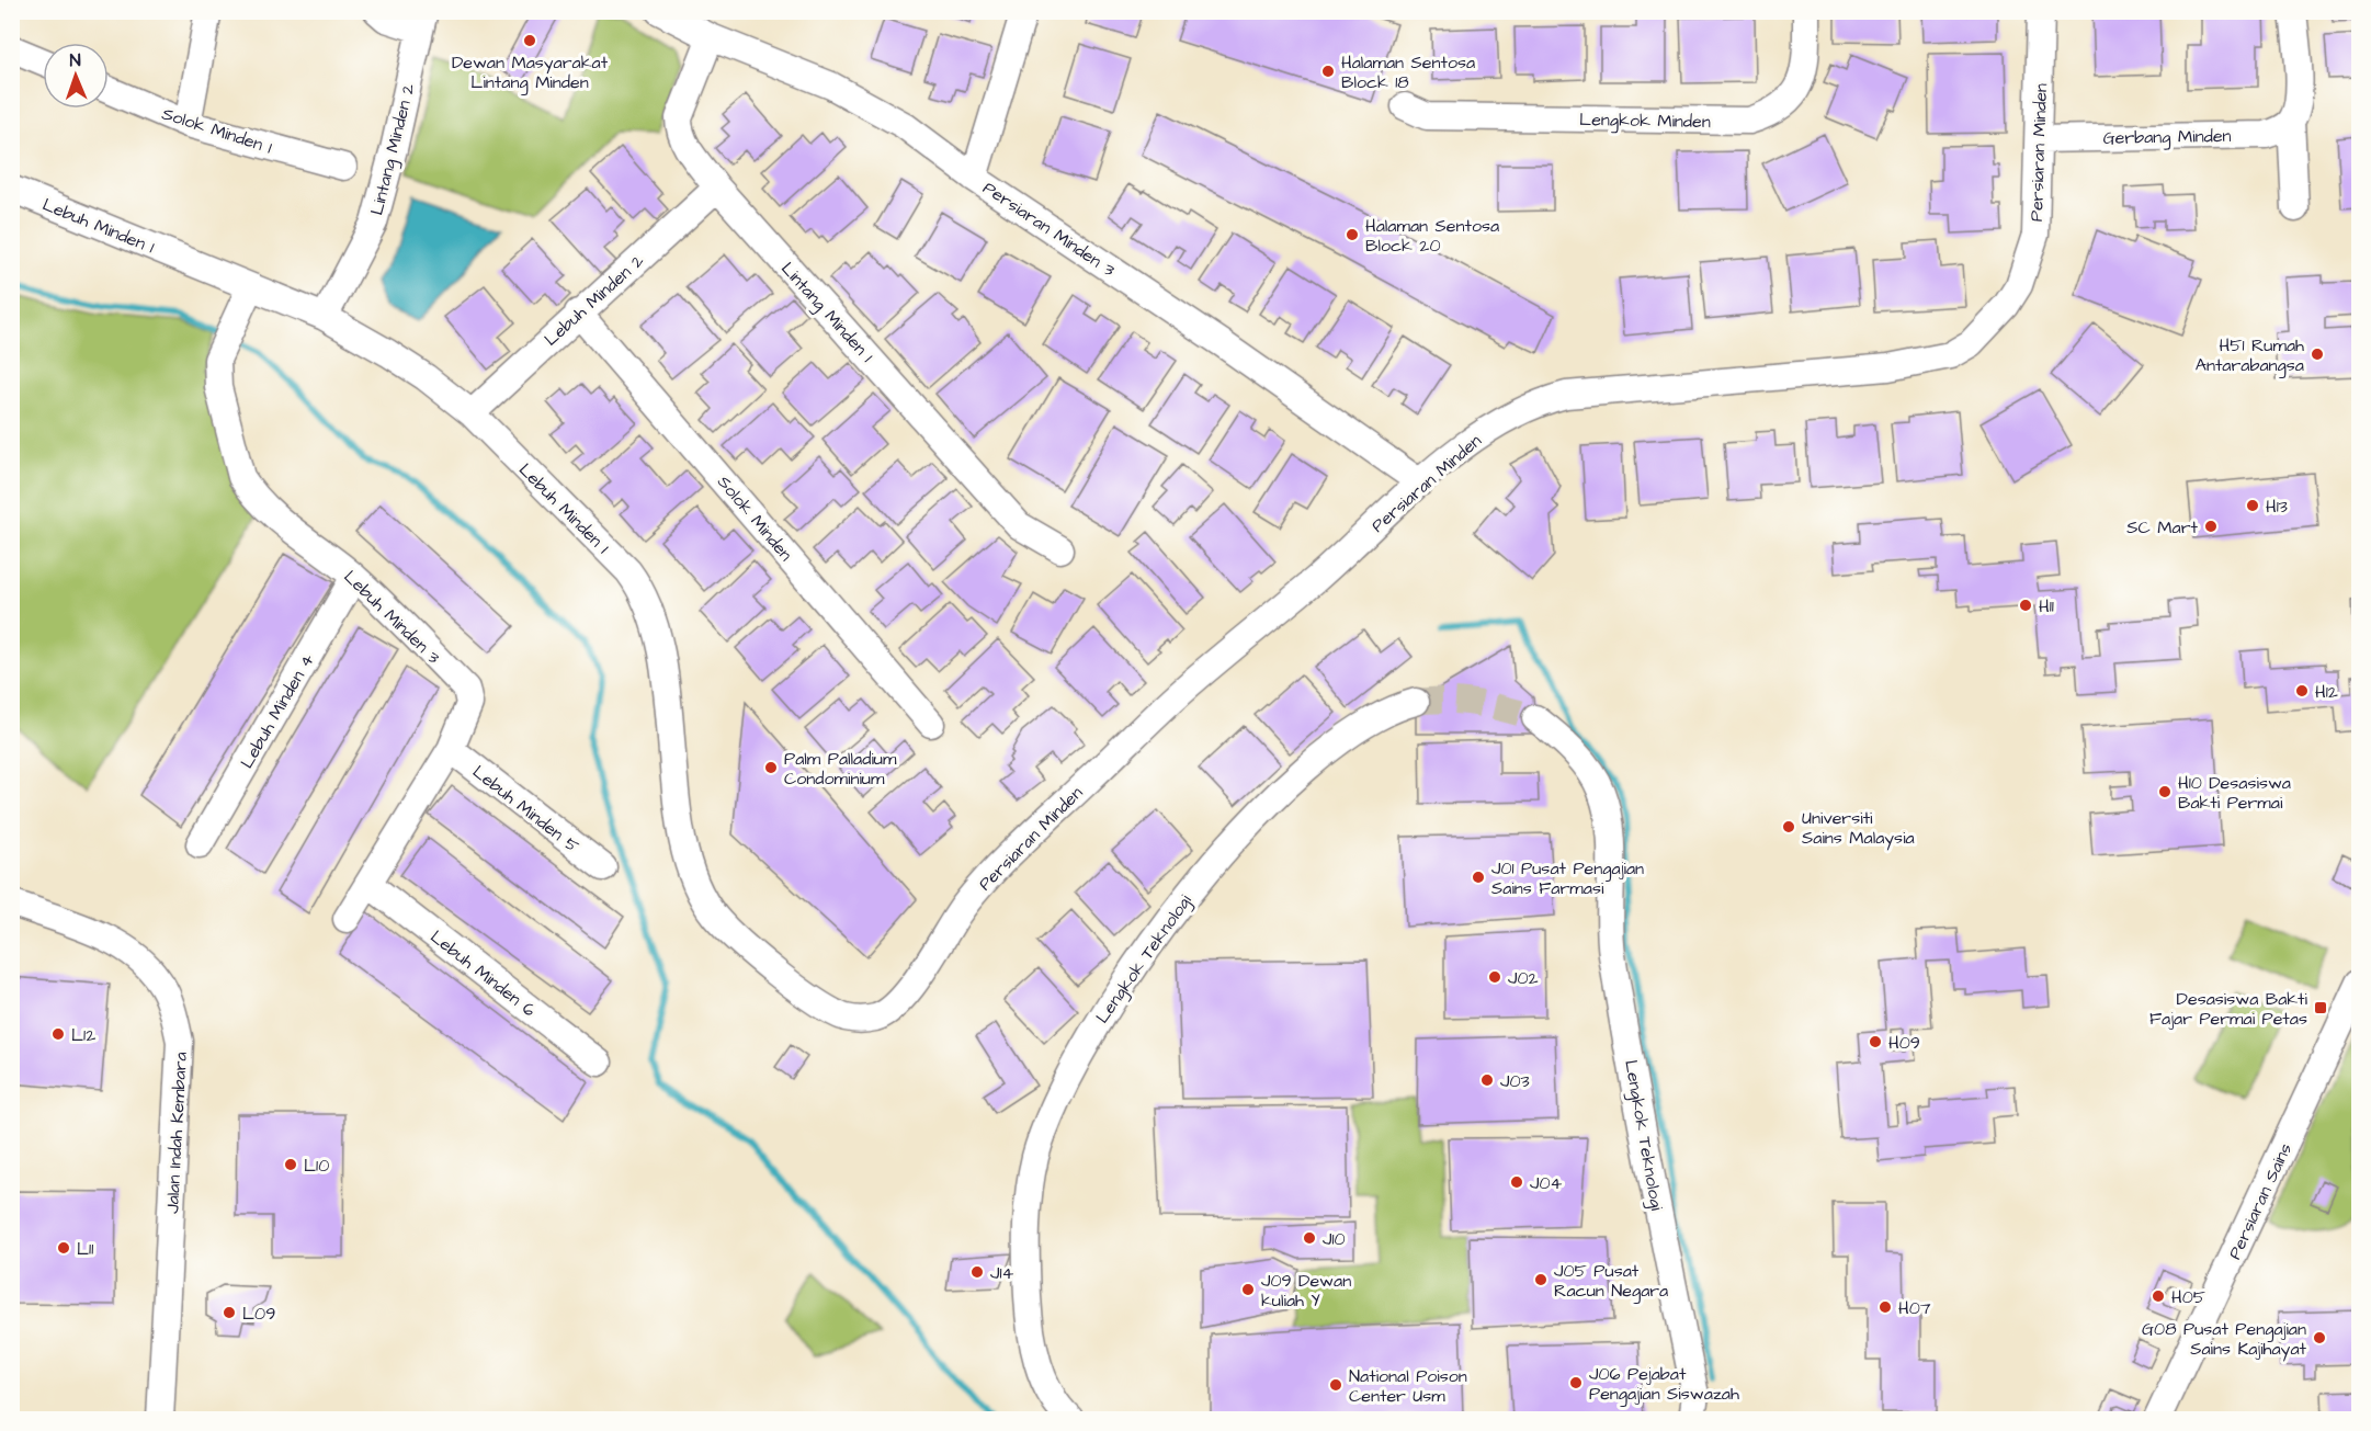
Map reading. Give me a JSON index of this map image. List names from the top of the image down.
{
  "streets": {
    "street": [
      "Lengkok Minden",
      "Solok Minden 1",
      "Gerbang Minden",
      "Lintang Minden 2",
      "Persiaran Minden",
      "Lebuh Minden 1",
      "Persiaran Minden 3",
      "Lebuh Minden 2",
      "Lintang Minden 1",
      "Solok Minden",
      "Lebuh Minden 3",
      "Lebuh Minden 4",
      "Lebuh Minden 5",
      "Lengkok Teknologi",
      "Lebuh Minden 6",
      "Jalan Indah Kembara",
      "Persiaran Sains"
    ]
  },
  "crossings": [
    ["Gerbang Minden", "Persiaran Minden"],
    ["Lintang Minden 2", "Lebuh Minden 1"],
    ["Persiaran Minden", "Lebuh Minden 1"],
    ["Persiaran Minden", "Persiaran Minden 3"],
    ["Lebuh Minden 1", "Lebuh Minden 2"],
    ["Lebuh Minden 1", "Lebuh Minden 3"],
    ["Persiaran Minden 3", "Lintang Minden 1"],
    ["Lebuh Minden 2", "Lintang Minden 1"],
    ["Lebuh Minden 2", "Solok Minden"],
    ["Lebuh Minden 3", "Lebuh Minden 4"],
    ["Lebuh Minden 3", "Lebuh Minden 5"],
    ["Lebuh Minden 3", "Lebuh Minden 6"]
  ],
  "places": {
    "other": [
      "Dewan Masyarakat Lintang Minden",
      "Halaman Sentosa Block 18",
      "Halaman Sentosa Block 20",
      "H51 Rumah Antarabangsa",
      "H13",
      "SC Mart",
      "H11",
      "H12",
      "Palm Palladium Condominium",
      "H10 Desasiswa Bakti Permai",
      "Universiti Sains Malaysia",
      "J01 Pusat Pengajian Sains Farmasi",
      "J02",
      "L12",
      "H09",
      "J03",
      "L10",
      "J04",
      "J10",
      "L11",
      "J14",
      "J05 Pusat Racun Negara",
      "J09 Dewan kuliah Y",
      "H05",
      "H07",
      "L09",
      "G08 Pusat Pengajian Sains Kajihayat",
      "J06 Pejabat Pengajian Siswazah",
      "National Poison Center Usm"
    ],
    "transit": ["Desasiswa Bakti Fajar Permai Petas"]
  },
  "north": "top"
}
